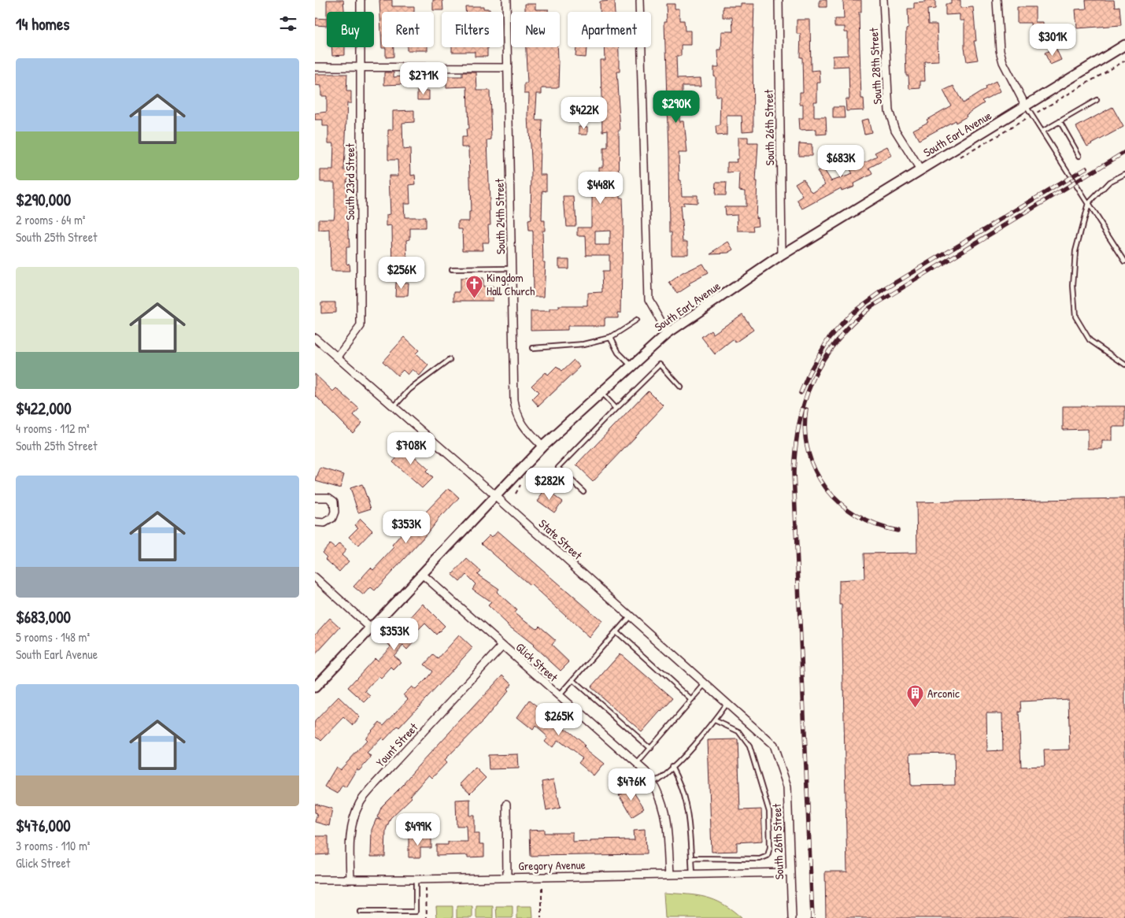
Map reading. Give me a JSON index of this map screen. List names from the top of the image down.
{
  "streets": {
    "street": [
      "South 28th Street",
      "South 26th Street",
      "South Earl Avenue",
      "South 23rd Street",
      "South 24th Street",
      "State Street",
      "Glick Street",
      "Yount Street",
      "Gregory Avenue"
    ]
  },
  "crossings": [
    ["South 28th Street", "South Earl Avenue"],
    ["South 26th Street", "South Earl Avenue"],
    ["South 26th Street", "State Street"],
    ["South 26th Street", "Gregory Avenue"],
    ["South Earl Avenue", "South 24th Street"],
    ["South Earl Avenue", "State Street"],
    ["South Earl Avenue", "Glick Street"],
    ["South 23rd Street", "State Street"],
    ["Glick Street", "Yount Street"],
    ["Glick Street", "Gregory Avenue"],
    ["Yount Street", "Gregory Avenue"]
  ],
  "places": {
    "church": ["Kingdom Hall Church"],
    "building": ["Arconic"]
  },
  "page": {
    "heading": "14 homes",
    "chip": [
      "Buy",
      "Rent",
      "Filters",
      "New",
      "Apartment"
    ],
    "price": [
      "$301K",
      "$271K",
      "$290K",
      "$422K",
      "$683K",
      "$448K",
      "$256K",
      "$708K",
      "$282K",
      "$353K",
      "$353K",
      "$265K",
      "$476K",
      "$499K"
    ],
    "list": [
      {
        "name": "$290,000",
        "note": "2 rooms · 64 m² · South 25th Street"
      },
      {
        "name": "$422,000",
        "note": "4 rooms · 112 m² · South 25th Street"
      },
      {
        "name": "$683,000",
        "note": "5 rooms · 148 m² · South Earl Avenue"
      },
      {
        "name": "$476,000",
        "note": "3 rooms · 110 m² · Glick Street"
      }
    ]
  }
}
